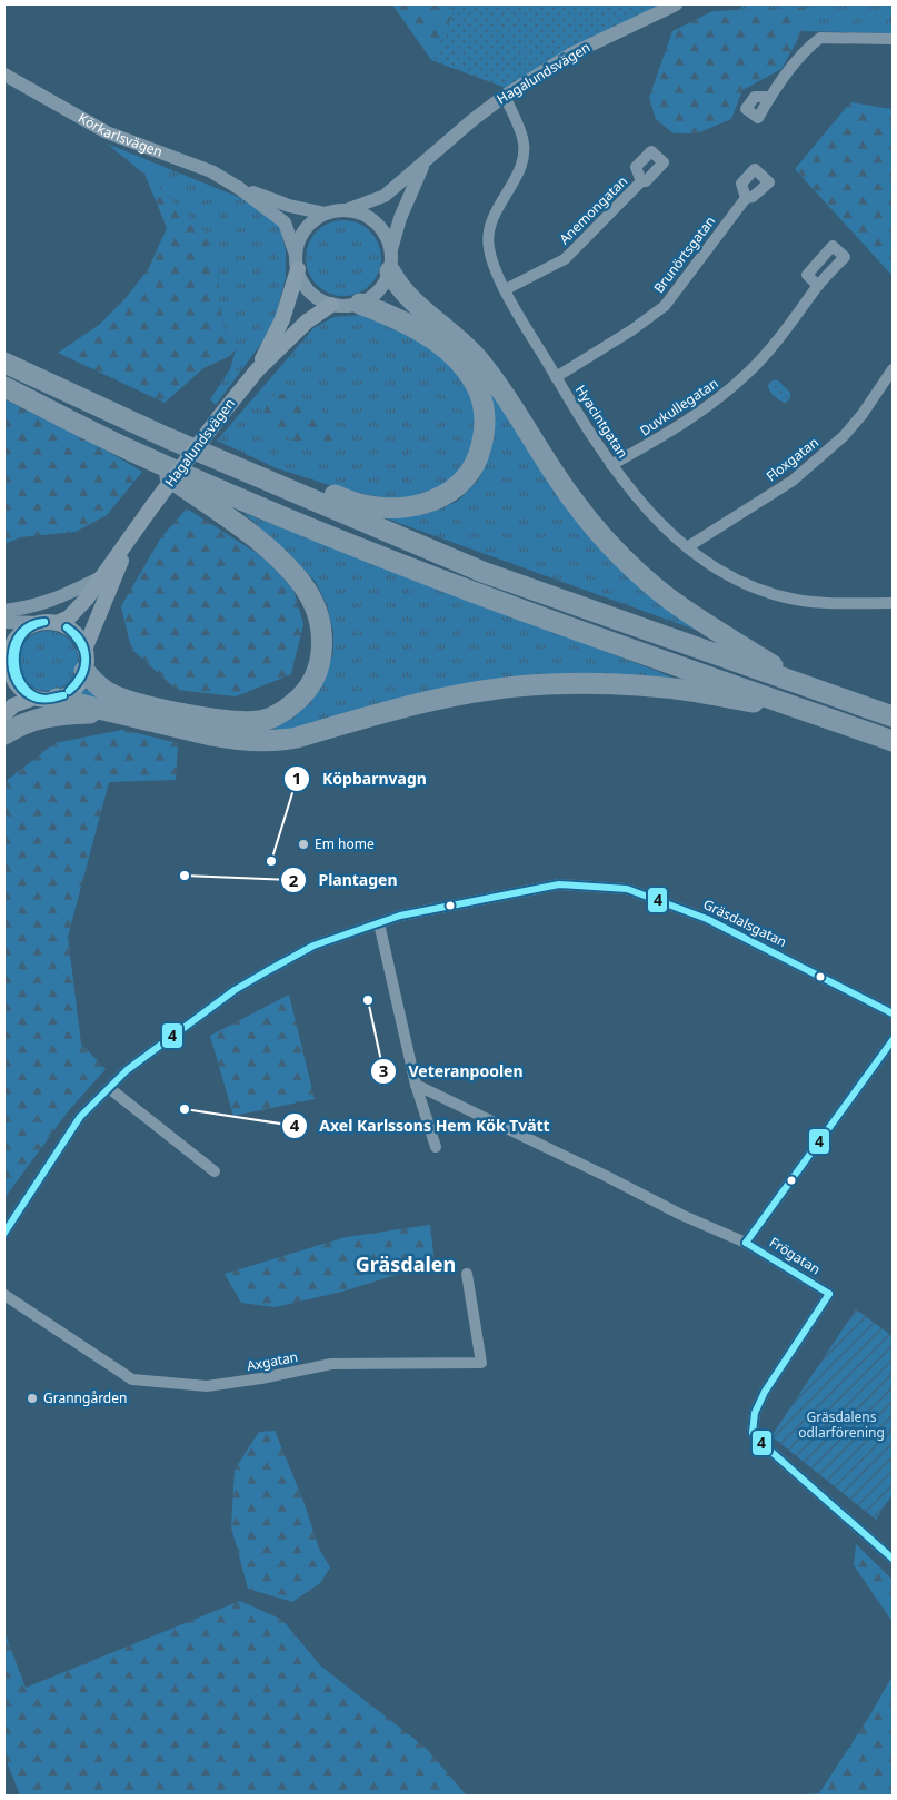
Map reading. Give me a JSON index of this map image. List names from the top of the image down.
{
  "streets": {
    "main road": ["Hagalundsvägen"],
    "street": [
      "Körkarlsvägen",
      "Anemongatan",
      "Brunörtsgatan",
      "Duvkullegatan",
      "Hyacintgatan",
      "Floxgatan",
      "Gräsdalsgatan",
      "Frögatan",
      "Axgatan"
    ]
  },
  "crossings": [
    ["Hagalundsvägen", "Körkarlsvägen"],
    ["Hagalundsvägen", "Hyacintgatan"],
    ["Anemongatan", "Hyacintgatan"],
    ["Brunörtsgatan", "Hyacintgatan"],
    ["Duvkullegatan", "Hyacintgatan"],
    ["Hyacintgatan", "Floxgatan"]
  ],
  "districts": ["Gräsdalen"],
  "parks": ["Gräsdalens odlarförening"],
  "places": [
    "Em home",
    "Köpbarnvagn",
    "Plantagen",
    "Veteranpoolen",
    "Axel Karlssons Hem Kök Tvätt",
    "Granngården"
  ],
  "lines": ["transit line 4"]
}
